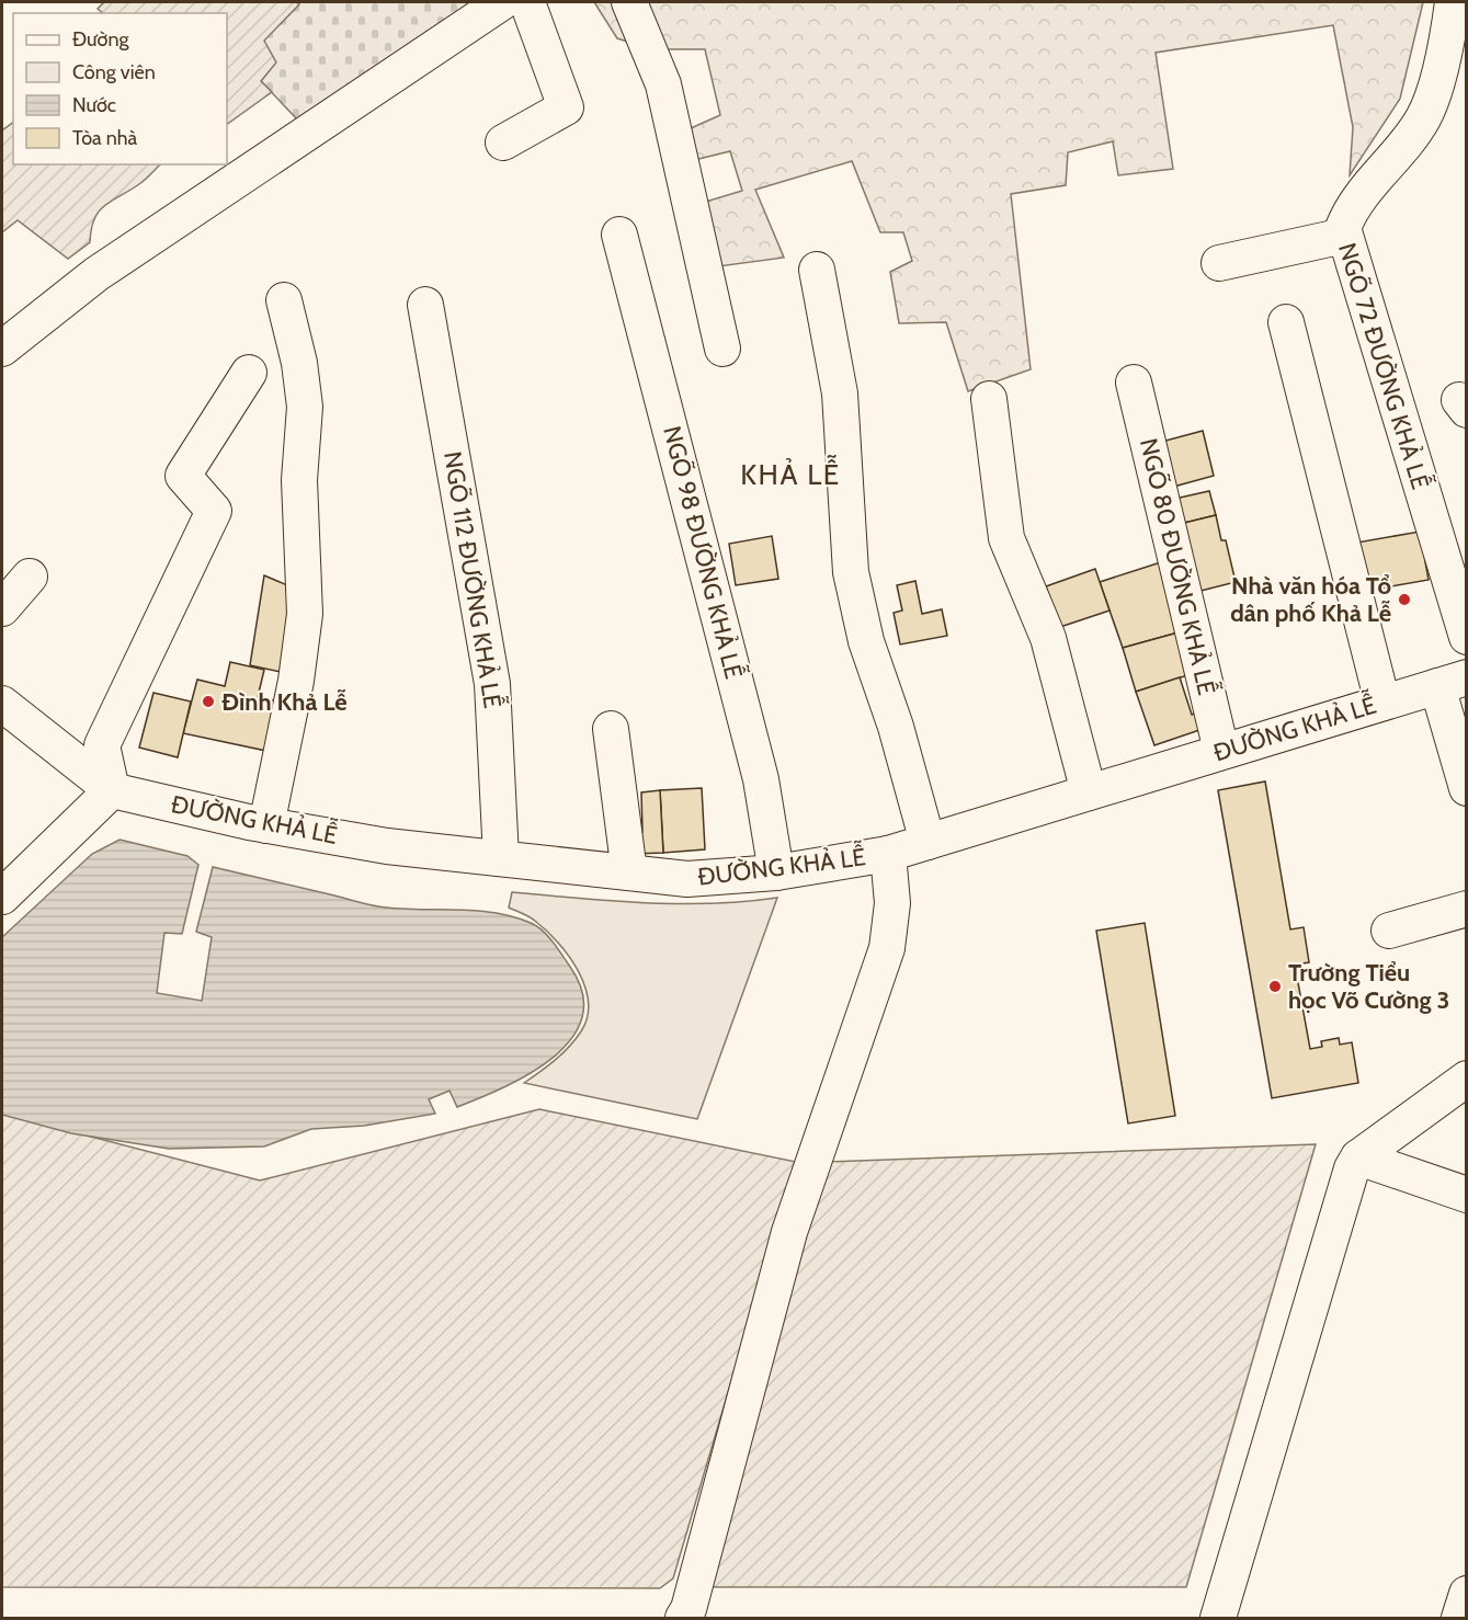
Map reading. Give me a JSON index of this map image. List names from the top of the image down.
{
  "streets": {
    "street": [
      "NGÕ 72 ĐƯỜNG KHẢ LỄ",
      "NGÕ 98 ĐƯỜNG KHẢ LỄ",
      "NGÕ 80 ĐƯỜNG KHẢ LỄ",
      "NGÕ 112 ĐƯỜNG KHẢ LỄ",
      "ĐƯỜNG KHẢ LỄ"
    ]
  },
  "crossings": [
    ["NGÕ 98 ĐƯỜNG KHẢ LỄ", "ĐƯỜNG KHẢ LỄ"],
    ["NGÕ 80 ĐƯỜNG KHẢ LỄ", "ĐƯỜNG KHẢ LỄ"],
    ["NGÕ 112 ĐƯỜNG KHẢ LỄ", "ĐƯỜNG KHẢ LỄ"]
  ],
  "districts": ["KHẢ LỄ"],
  "places": ["Nhà văn hóa Tổ dân phố Khả Lễ", "Đình Khả Lễ", "Trường Tiểu học Võ Cường 3"],
  "legend": [
    "Đường",
    "Công viên",
    "Nước",
    "Tòa nhà"
  ]
}
